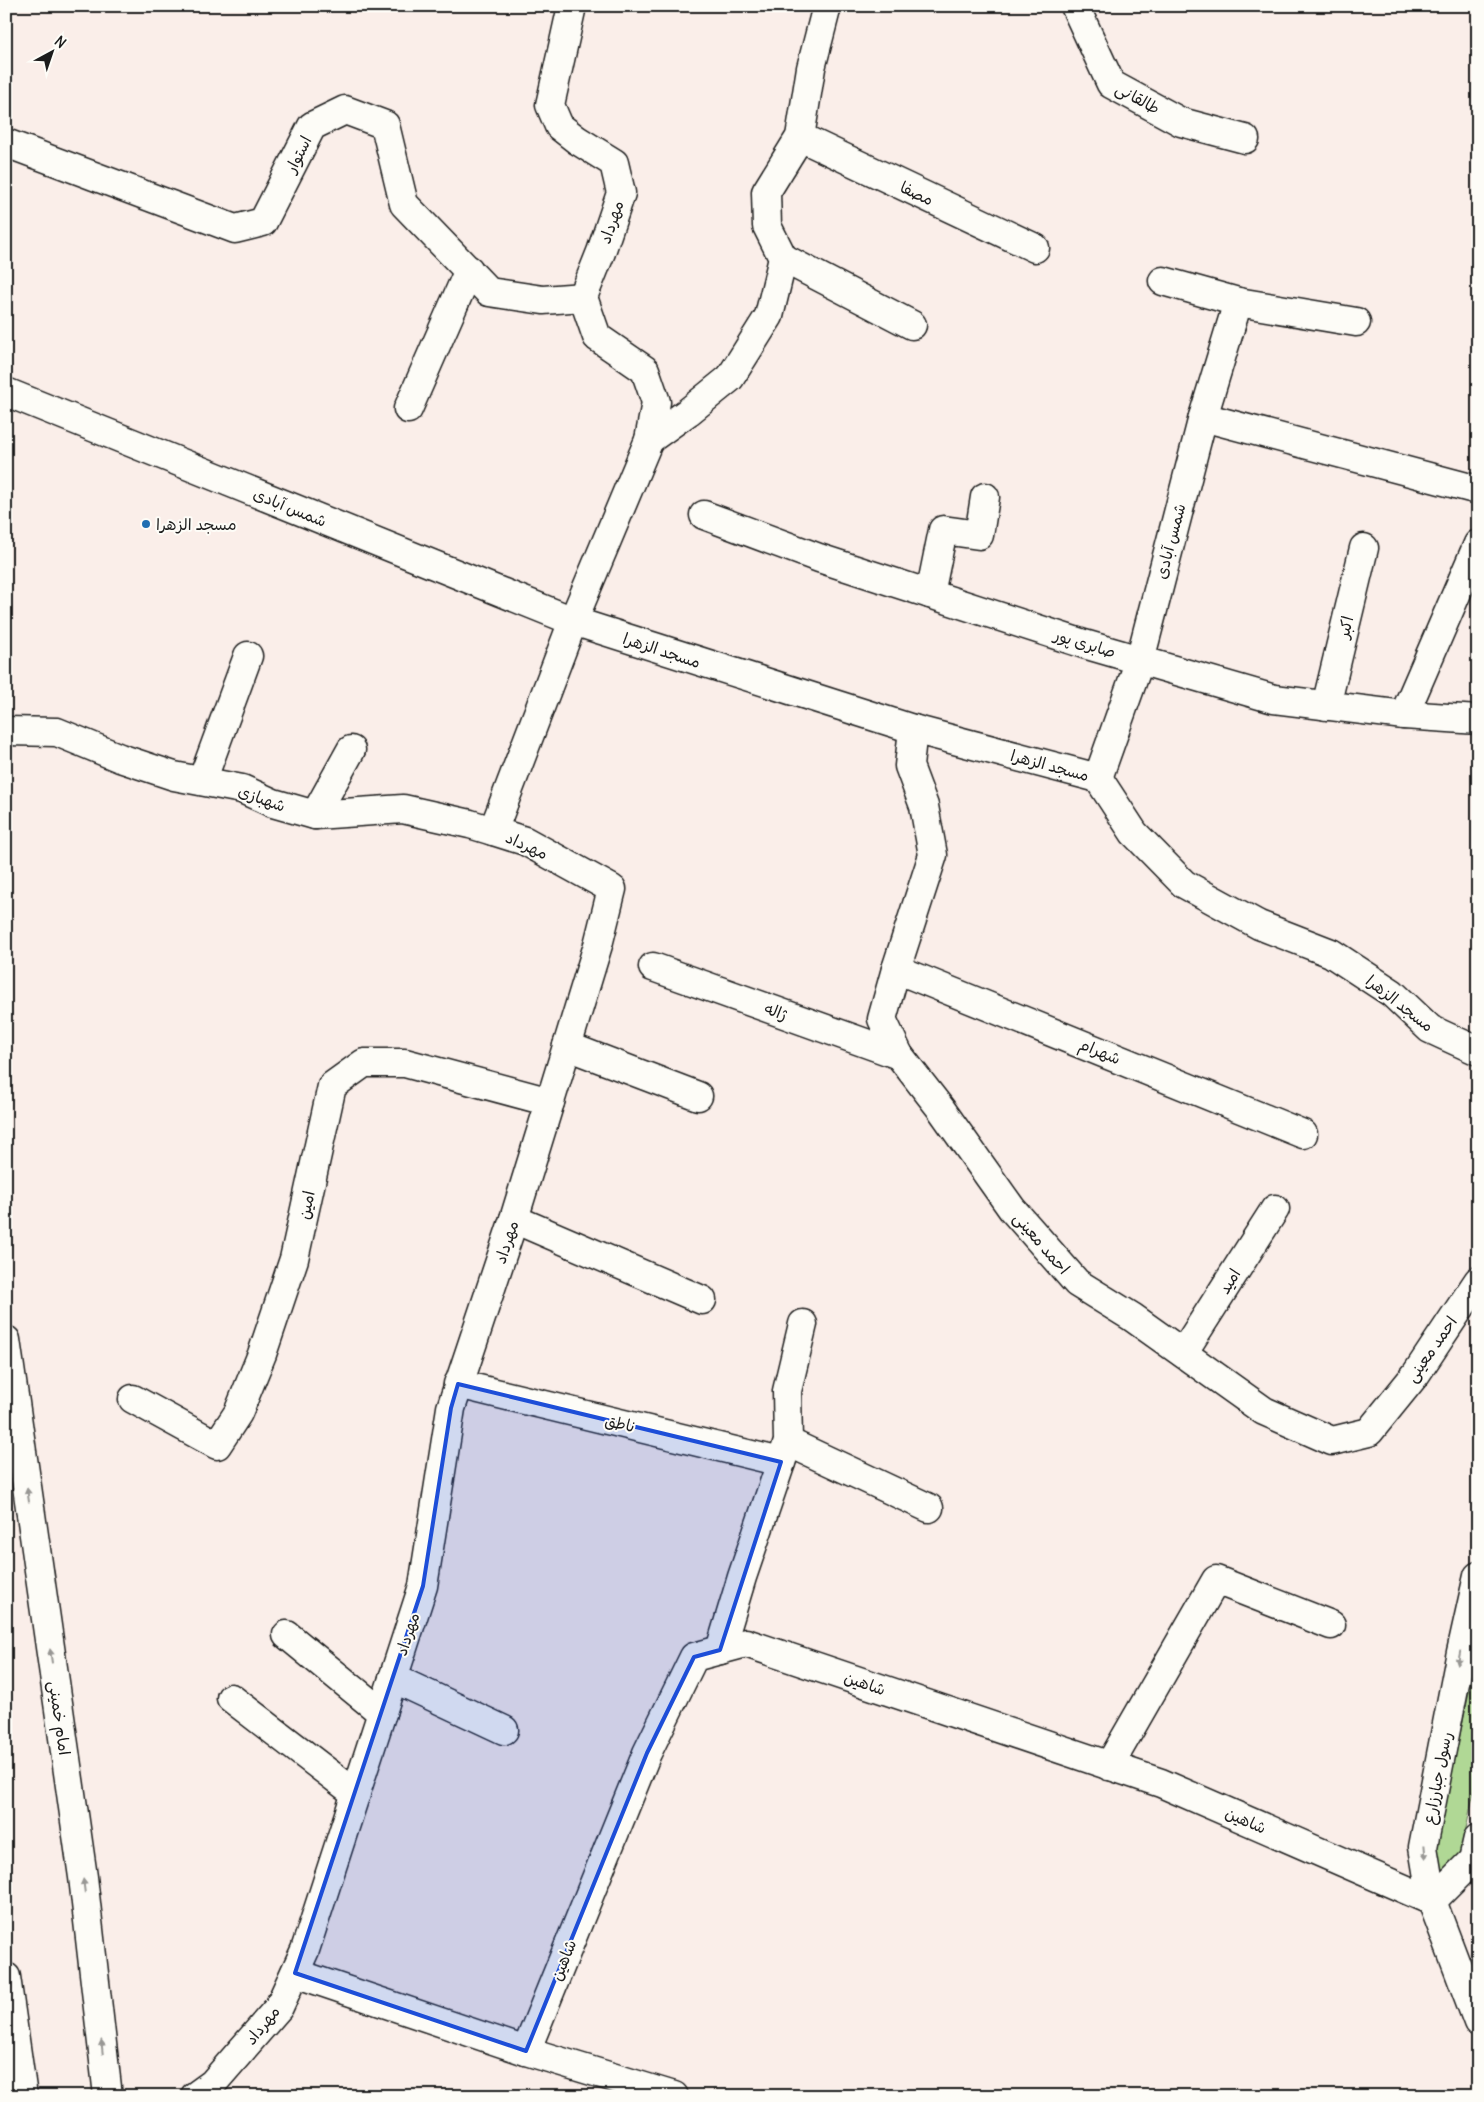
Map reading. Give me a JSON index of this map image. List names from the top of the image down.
{
  "streets": {
    "street": [
      "طالقانی",
      "استوار",
      "مصفا",
      "مهرداد",
      "شمس آبادی",
      "اکبر",
      "صابری پور",
      "مسجد الزهرا",
      "شهبازی",
      "ژاله",
      "شهرام",
      "امین",
      "احمد معینی",
      "امید",
      "ناطق",
      "شاهین",
      "امام خمینی",
      "رسول جبارزارع"
    ]
  },
  "crossings": [
    ["استوار", "مهرداد"],
    ["مهرداد", "شمس آبادی"],
    ["مهرداد", "مسجد الزهرا"],
    ["مهرداد", "شهبازی"],
    ["مهرداد", "امین"],
    ["مهرداد", "ناطق"],
    ["شمس آبادی", "صابری پور"],
    ["شمس آبادی", "مسجد الزهرا"],
    ["اکبر", "صابری پور"],
    ["مسجد الزهرا", "احمد معینی"],
    ["ژاله", "احمد معینی"],
    ["شهرام", "احمد معینی"],
    ["احمد معینی", "امید"],
    ["شاهین", "رسول جبارزارع"]
  ],
  "one_way": ["امام خمینی", "رسول جبارزارع"],
  "places": ["مسجد الزهرا"],
  "north": "top right"
}
